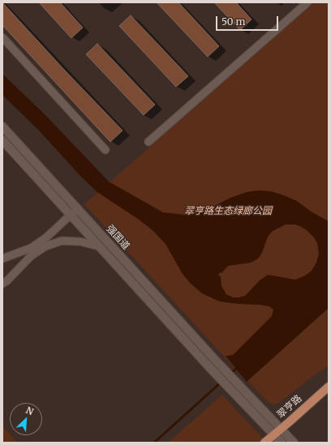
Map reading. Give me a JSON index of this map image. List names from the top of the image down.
{
  "streets": {
    "main road": ["强国道", "翠亨路"]
  },
  "crossings": [
    ["强国道", "翠亨路"]
  ],
  "parks": ["翠亨路生态绿廊公园"],
  "scale_bar": "50 m",
  "north": "top right"
}
